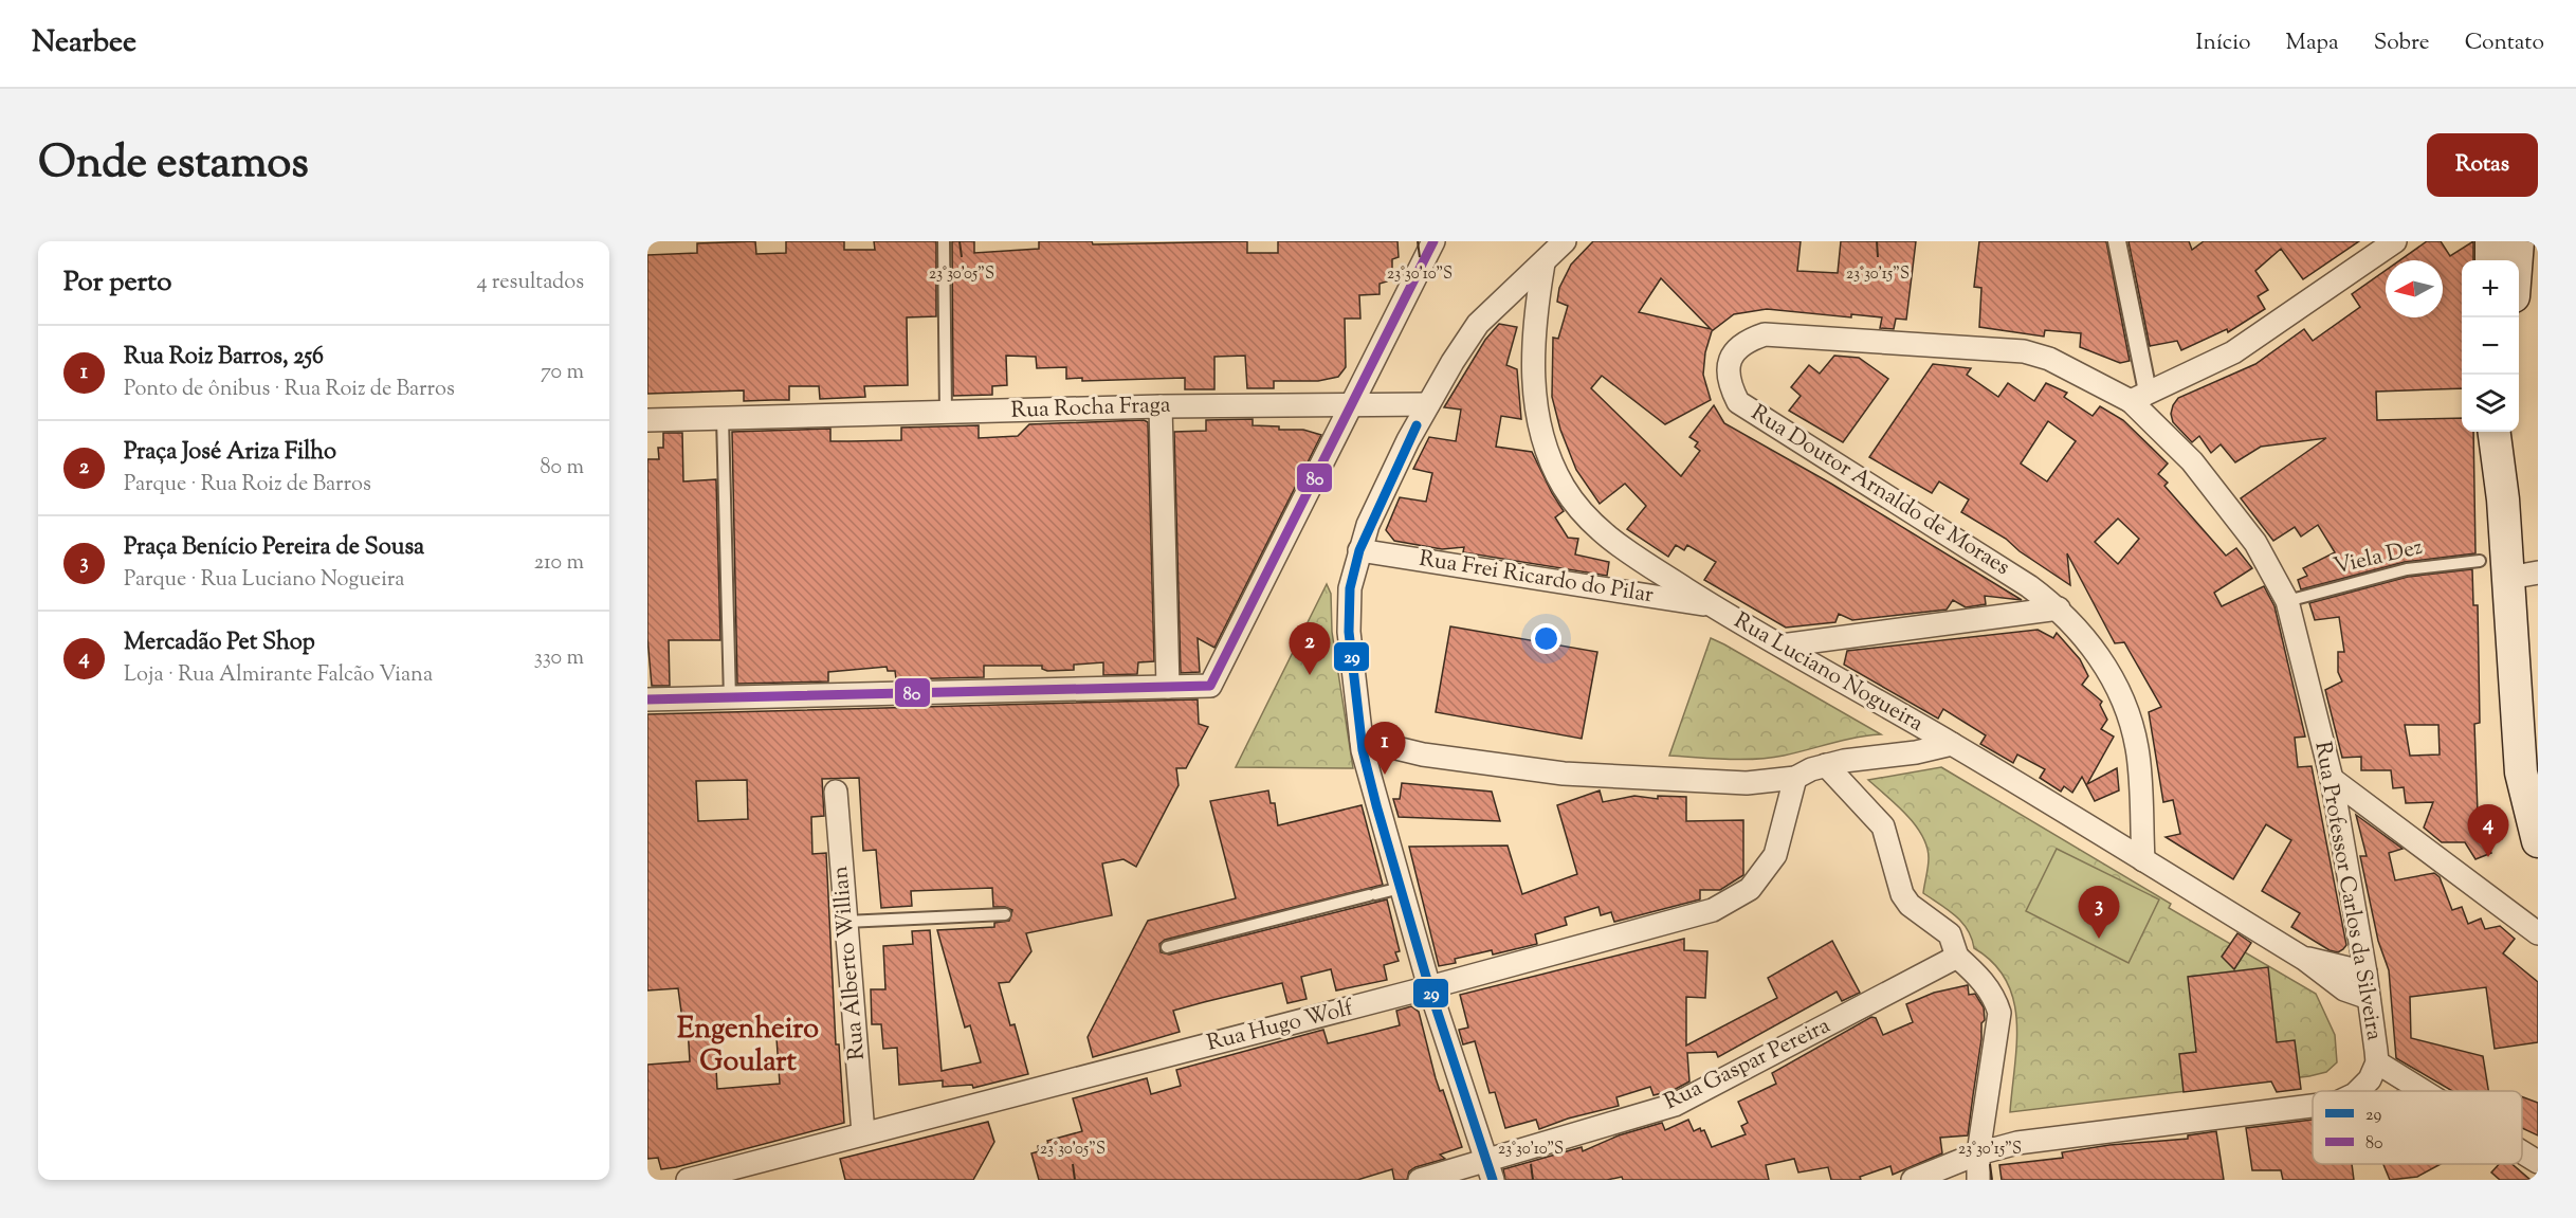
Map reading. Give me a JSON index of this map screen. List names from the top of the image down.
{
  "streets": {
    "street": [
      "Rua Rocha Fraga",
      "Rua Doutor Arnaldo de Moraes",
      "Rua Frei Ricardo do Pilar",
      "Rua Luciano Nogueira",
      "Rua Professor Carlos da Silveira",
      "Rua Alberto Willian",
      "Rua Hugo Wolf",
      "Rua Gaspar Pereira"
    ],
    "lane": ["Viela Dez"]
  },
  "crossings": [
    ["Rua Doutor Arnaldo de Moraes", "Rua Luciano Nogueira"],
    ["Rua Doutor Arnaldo de Moraes", "Rua Professor Carlos da Silveira"],
    ["Viela Dez", "Rua Professor Carlos da Silveira"],
    ["Rua Frei Ricardo do Pilar", "Rua Luciano Nogueira"],
    ["Rua Luciano Nogueira", "Rua Professor Carlos da Silveira"],
    ["Rua Alberto Willian", "Rua Hugo Wolf"]
  ],
  "districts": ["Engenheiro Goulart"],
  "lines": ["transit line 80", "transit line 29"],
  "legend": ["29", "80"],
  "north": "left",
  "page": {
    "header": "Nearbee",
    "nav": [
      "Início",
      "Mapa",
      "Sobre",
      "Contato"
    ],
    "title": "Onde estamos",
    "buttons": "Rotas",
    "heading": ["Por perto", "4 resultados"],
    "map_buttons": ["+", "−"],
    "list": [
      {
        "mark": "1",
        "name": "Rua Roiz Barros, 256",
        "note": "Ponto de ônibus · Rua Roiz de Barros",
        "value": "70 m"
      },
      {
        "mark": "2",
        "name": "Praça José Ariza Filho",
        "note": "Parque · Rua Roiz de Barros",
        "value": "80 m"
      },
      {
        "mark": "3",
        "name": "Praça Benício Pereira de Sousa",
        "note": "Parque · Rua Luciano Nogueira",
        "value": "210 m"
      },
      {
        "mark": "4",
        "name": "Mercadão Pet Shop",
        "note": "Loja · Rua Almirante Falcão Viana",
        "value": "330 m"
      }
    ],
    "pins": [
      "2",
      "1",
      "4",
      "3"
    ]
  },
  "coordinates": ["23°30'05\"S", "23°30'10\"S", "23°30'15\"S"]
}
